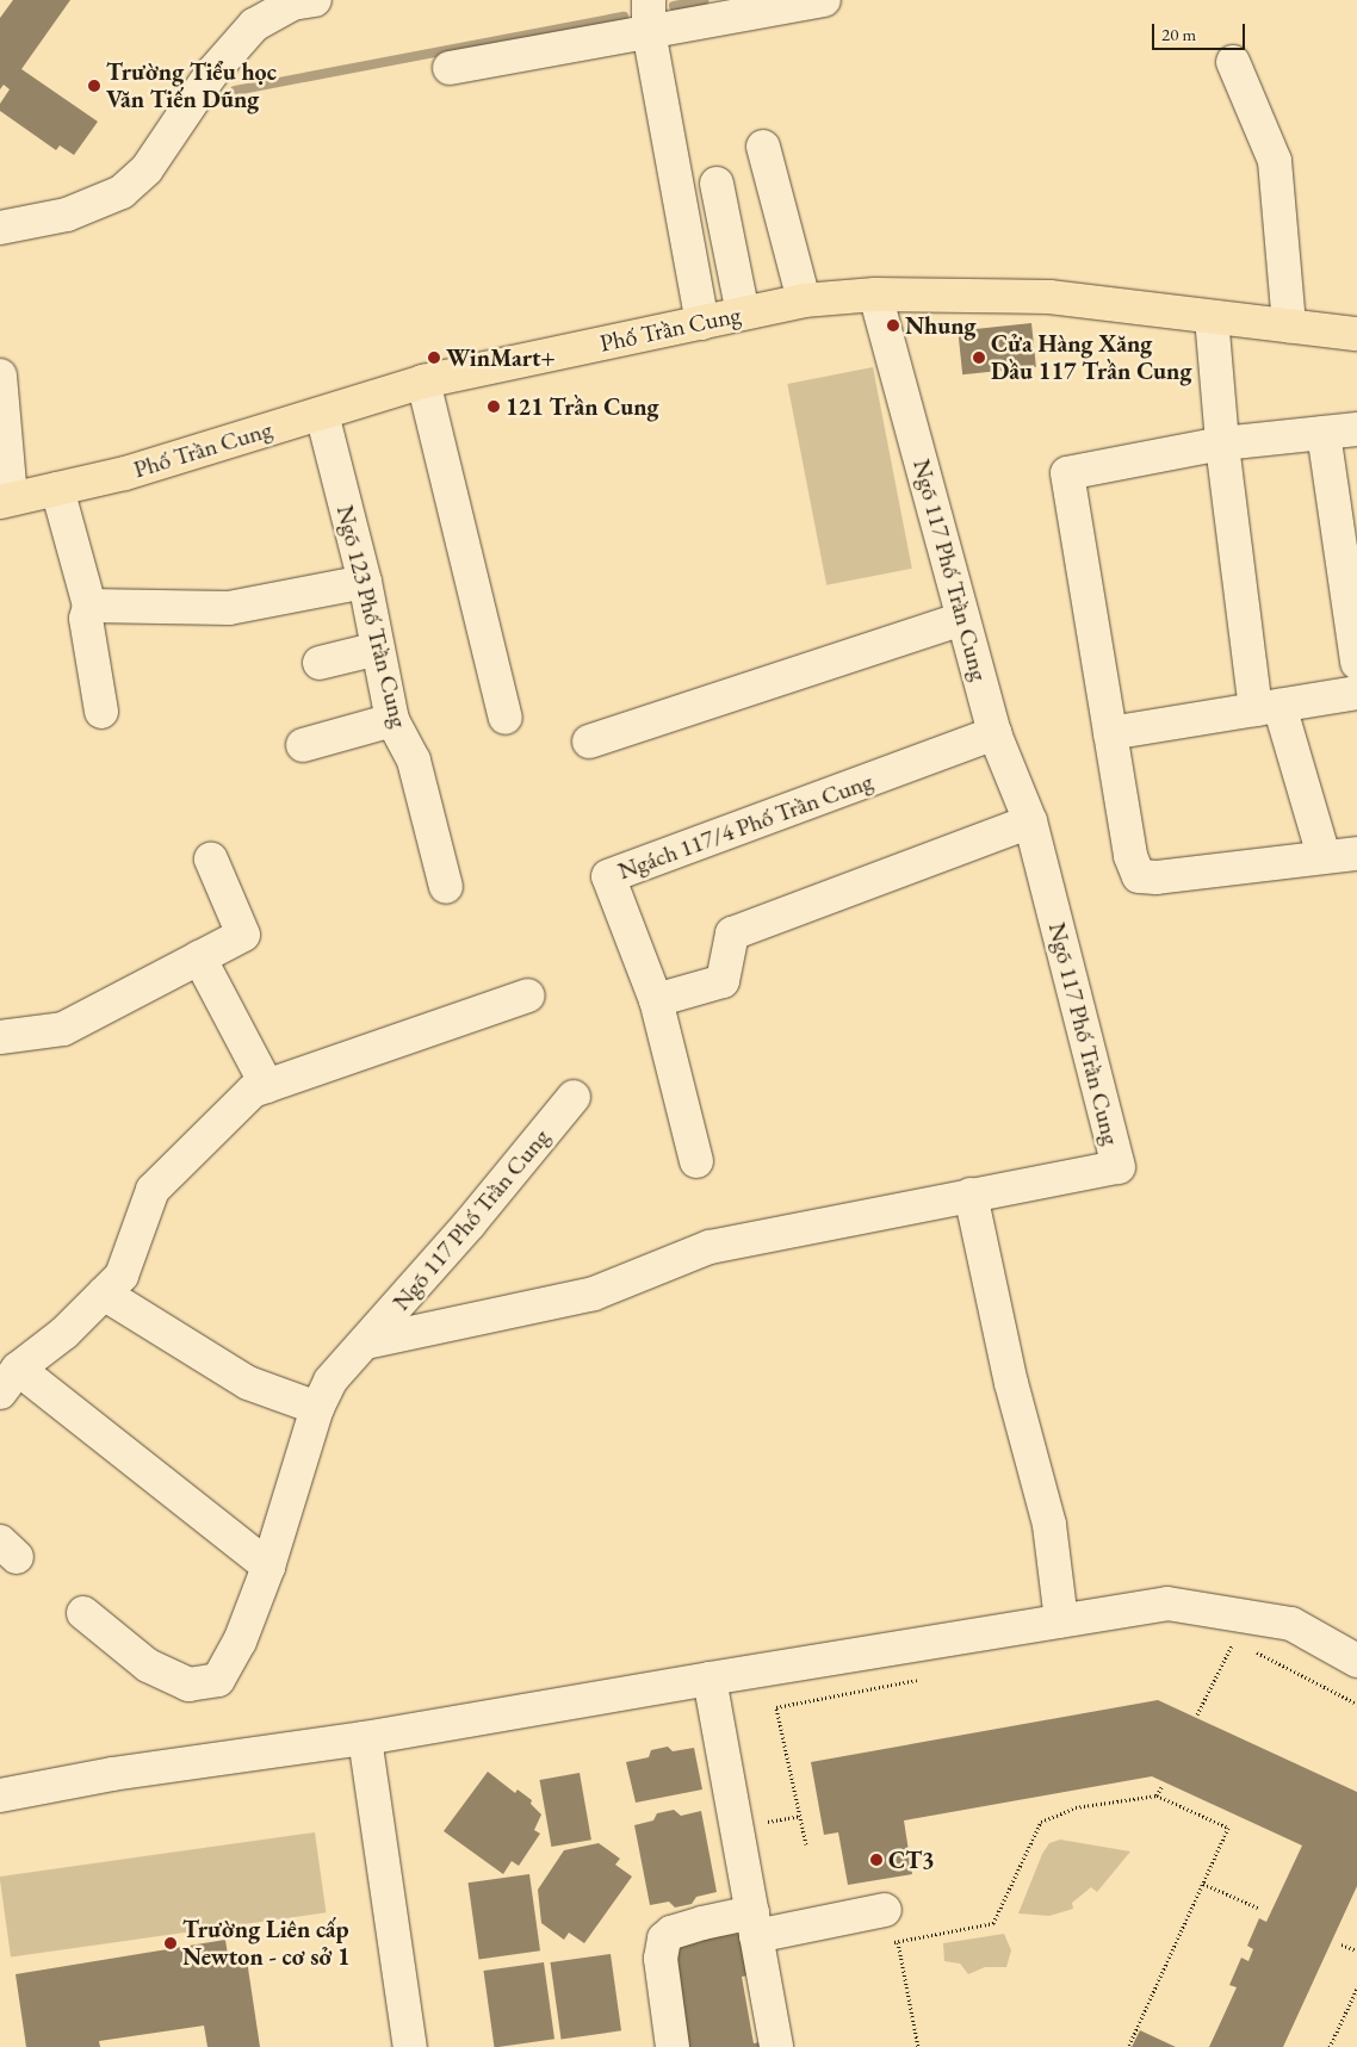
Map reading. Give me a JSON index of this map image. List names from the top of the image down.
{
  "streets": {
    "main road": ["Phố Trần Cung"],
    "street": ["Ngõ 117 Phố Trần Cung", "Ngõ 123 Phố Trần Cung", "Ngách 117/4 Phố Trần Cung"]
  },
  "crossings": [
    ["Phố Trần Cung", "Ngõ 117 Phố Trần Cung"],
    ["Phố Trần Cung", "Ngõ 123 Phố Trần Cung"],
    ["Ngõ 117 Phố Trần Cung", "Ngách 117/4 Phố Trần Cung"]
  ],
  "places": [
    "Trường Tiểu học Văn Tiến Dũng",
    "Nhung",
    "WinMart+",
    "Cửa Hàng Xăng Dầu 117 Trần Cung",
    "121 Trần Cung",
    "CT3",
    "Trường Liên cấp Newton - cơ sở 1"
  ],
  "scale_bar": "20 m"
}
